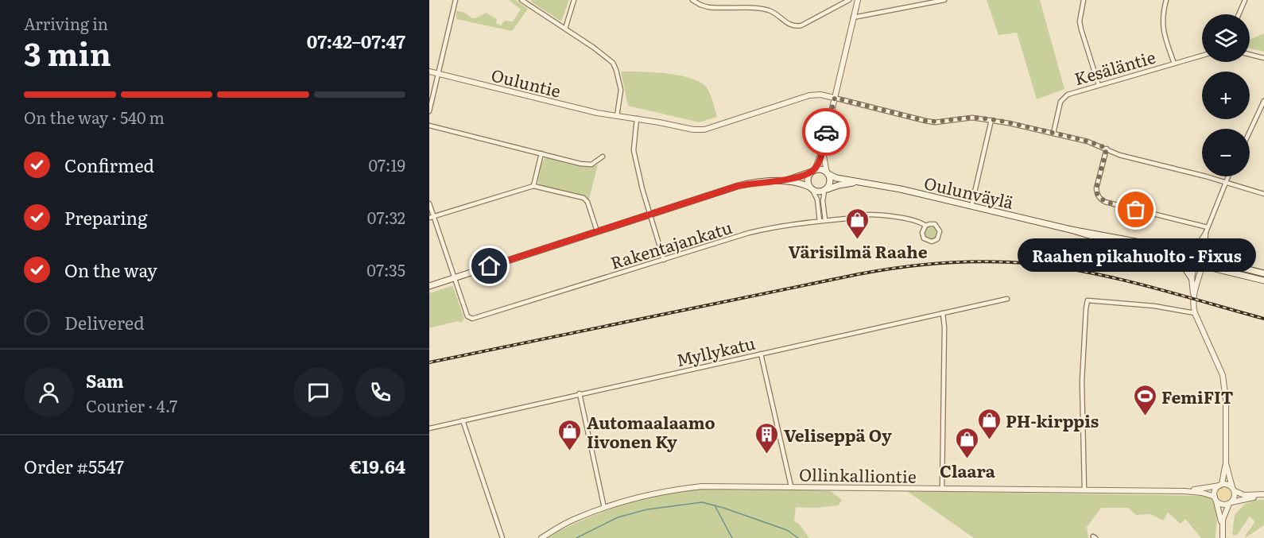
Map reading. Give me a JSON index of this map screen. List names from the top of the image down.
{
  "streets": {
    "main road": ["Oulunväylä"],
    "street": [
      "Kesäläntie",
      "Ouluntie",
      "Rakentajankatu",
      "Myllykatu",
      "Ollinkalliontie"
    ]
  },
  "places": {
    "other": ["Raahen pikahuolto - Fixus"],
    "shop": [
      "Värisilmä Raahe",
      "PH-kirppis",
      "Automaalaamo Iivonen Ky",
      "Claara"
    ],
    "sports": ["FemiFIT"],
    "building": ["Veliseppä Oy"]
  },
  "page": {
    "heading": ["3 min", "Arriving in", "07:42–07:47"],
    "panel": [
      "Sam",
      "Courier · 4.7",
      "Order #5547",
      "€19.64"
    ],
    "map_buttons": ["+", "−"],
    "bar": "On the way · 540 m",
    "list": [
      ["Confirmed", "07:19"],
      ["Preparing", "07:32"],
      ["On the way", "07:35"],
      "Delivered"
    ],
    "bubble": "Raahen pikahuolto - Fixus"
  }
}
